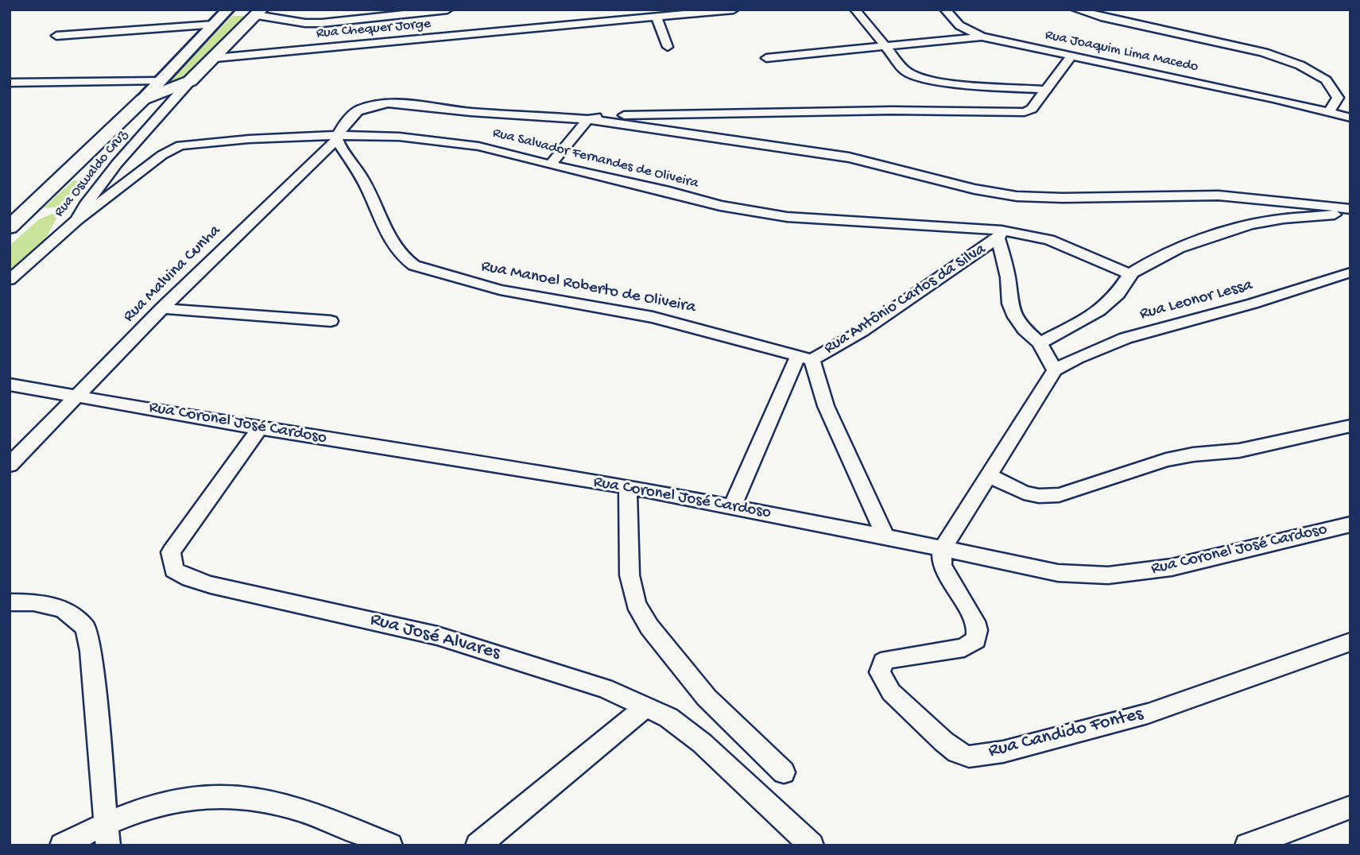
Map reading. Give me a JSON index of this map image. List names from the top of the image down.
{
  "streets": {
    "street": [
      "Rua Chequer Jorge",
      "Rua Joaquim Lima Macedo",
      "Rua Salvador Fernandes de Oliveira",
      "Rua Oswaldo Cruz",
      "Rua Malvina Cunha",
      "Rua Manoel Roberto de Oliveira",
      "Rua Antônio Carlos da Silva",
      "Rua Leonor Lessa",
      "Rua Coronel José Cardoso",
      "Rua José Alvares",
      "Rua Candido Fontes"
    ]
  },
  "crossings": [
    ["Rua Salvador Fernandes de Oliveira", "Rua Oswaldo Cruz"],
    ["Rua Salvador Fernandes de Oliveira", "Rua Malvina Cunha"],
    ["Rua Salvador Fernandes de Oliveira", "Rua Manoel Roberto de Oliveira"],
    ["Rua Salvador Fernandes de Oliveira", "Rua Antônio Carlos da Silva"],
    ["Rua Malvina Cunha", "Rua Manoel Roberto de Oliveira"],
    ["Rua Malvina Cunha", "Rua Coronel José Cardoso"],
    ["Rua Manoel Roberto de Oliveira", "Rua Antônio Carlos da Silva"],
    ["Rua Coronel José Cardoso", "Rua José Alvares"],
    ["Rua Coronel José Cardoso", "Rua Candido Fontes"]
  ]
}
